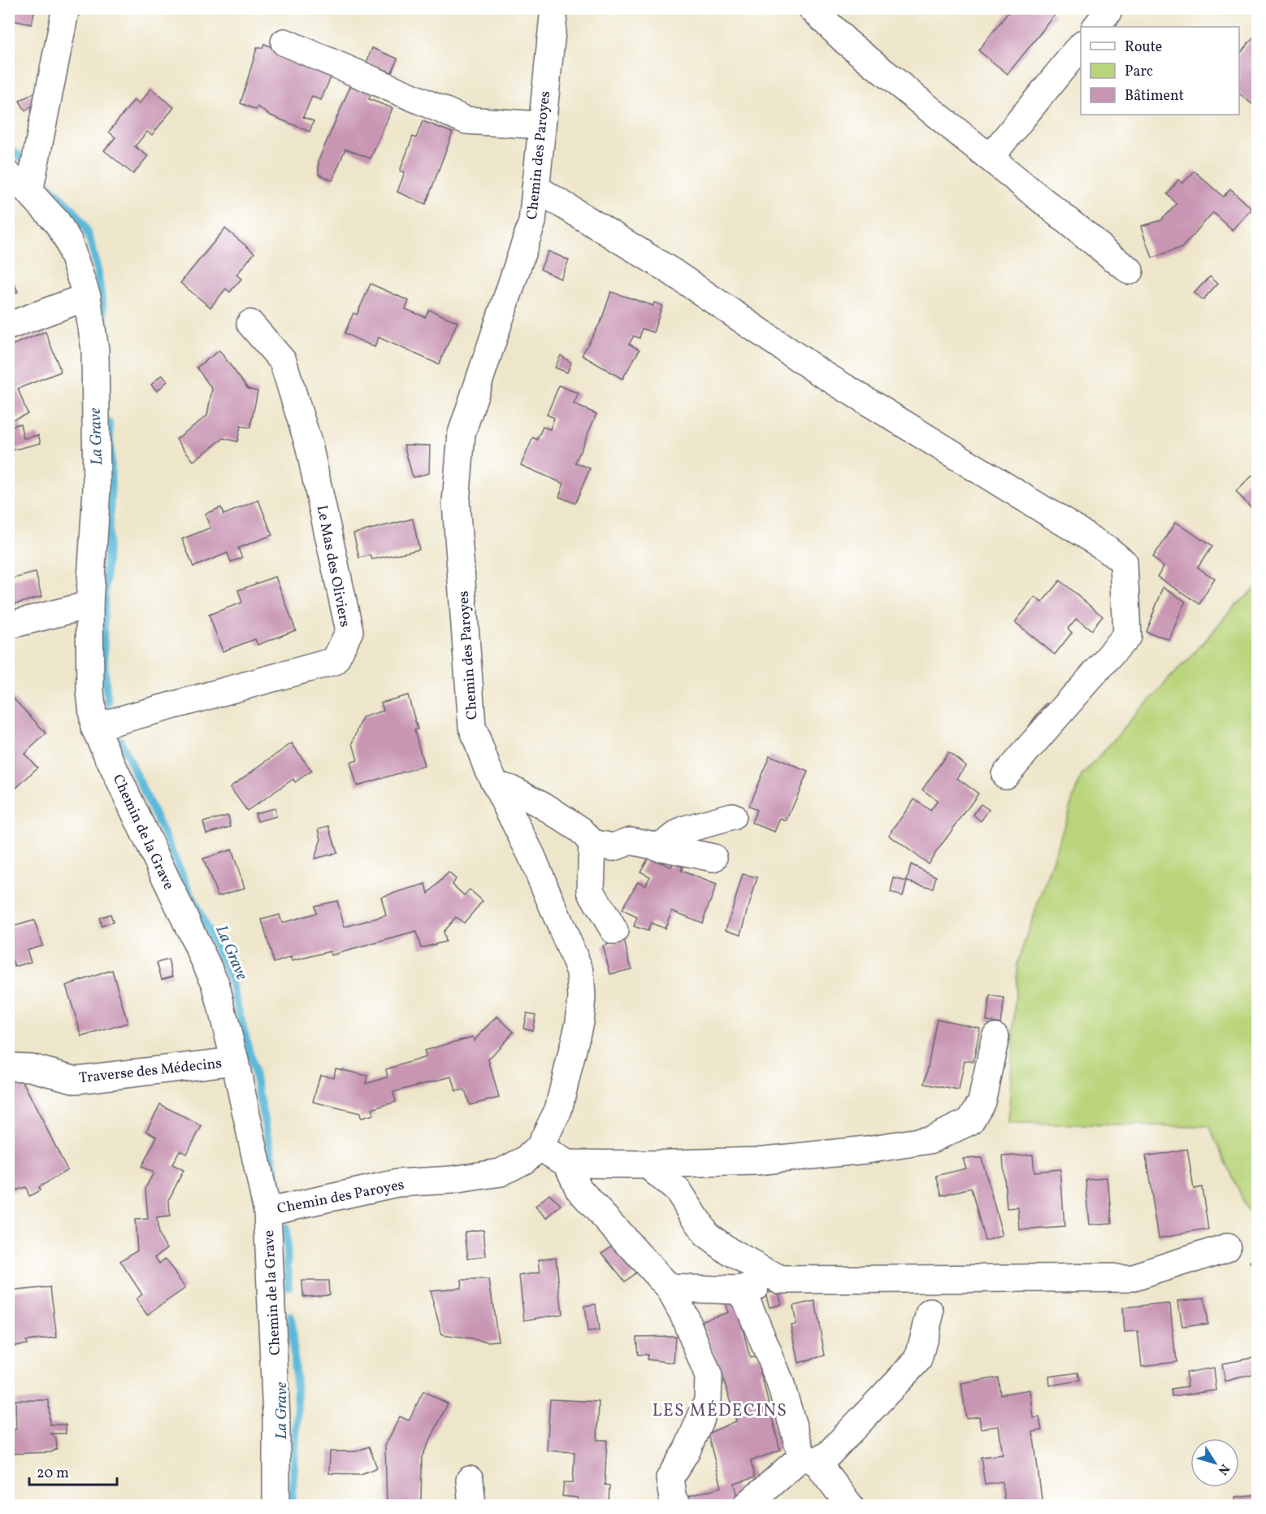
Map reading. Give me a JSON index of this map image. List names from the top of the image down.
{
  "streets": {
    "street": [
      "Chemin des Paroyes",
      "Le Mas des Oliviers",
      "Chemin de la Grave",
      "Traverse des Médecins"
    ]
  },
  "crossings": [
    ["Chemin des Paroyes", "Chemin de la Grave"],
    ["Le Mas des Oliviers", "Chemin de la Grave"],
    ["Chemin de la Grave", "Traverse des Médecins"]
  ],
  "districts": ["LES MÉDECINS"],
  "water": ["La Grave"],
  "legend": ["Route", "Parc", "Bâtiment"],
  "scale_bar": "20 m",
  "north": "bottom right"
}
